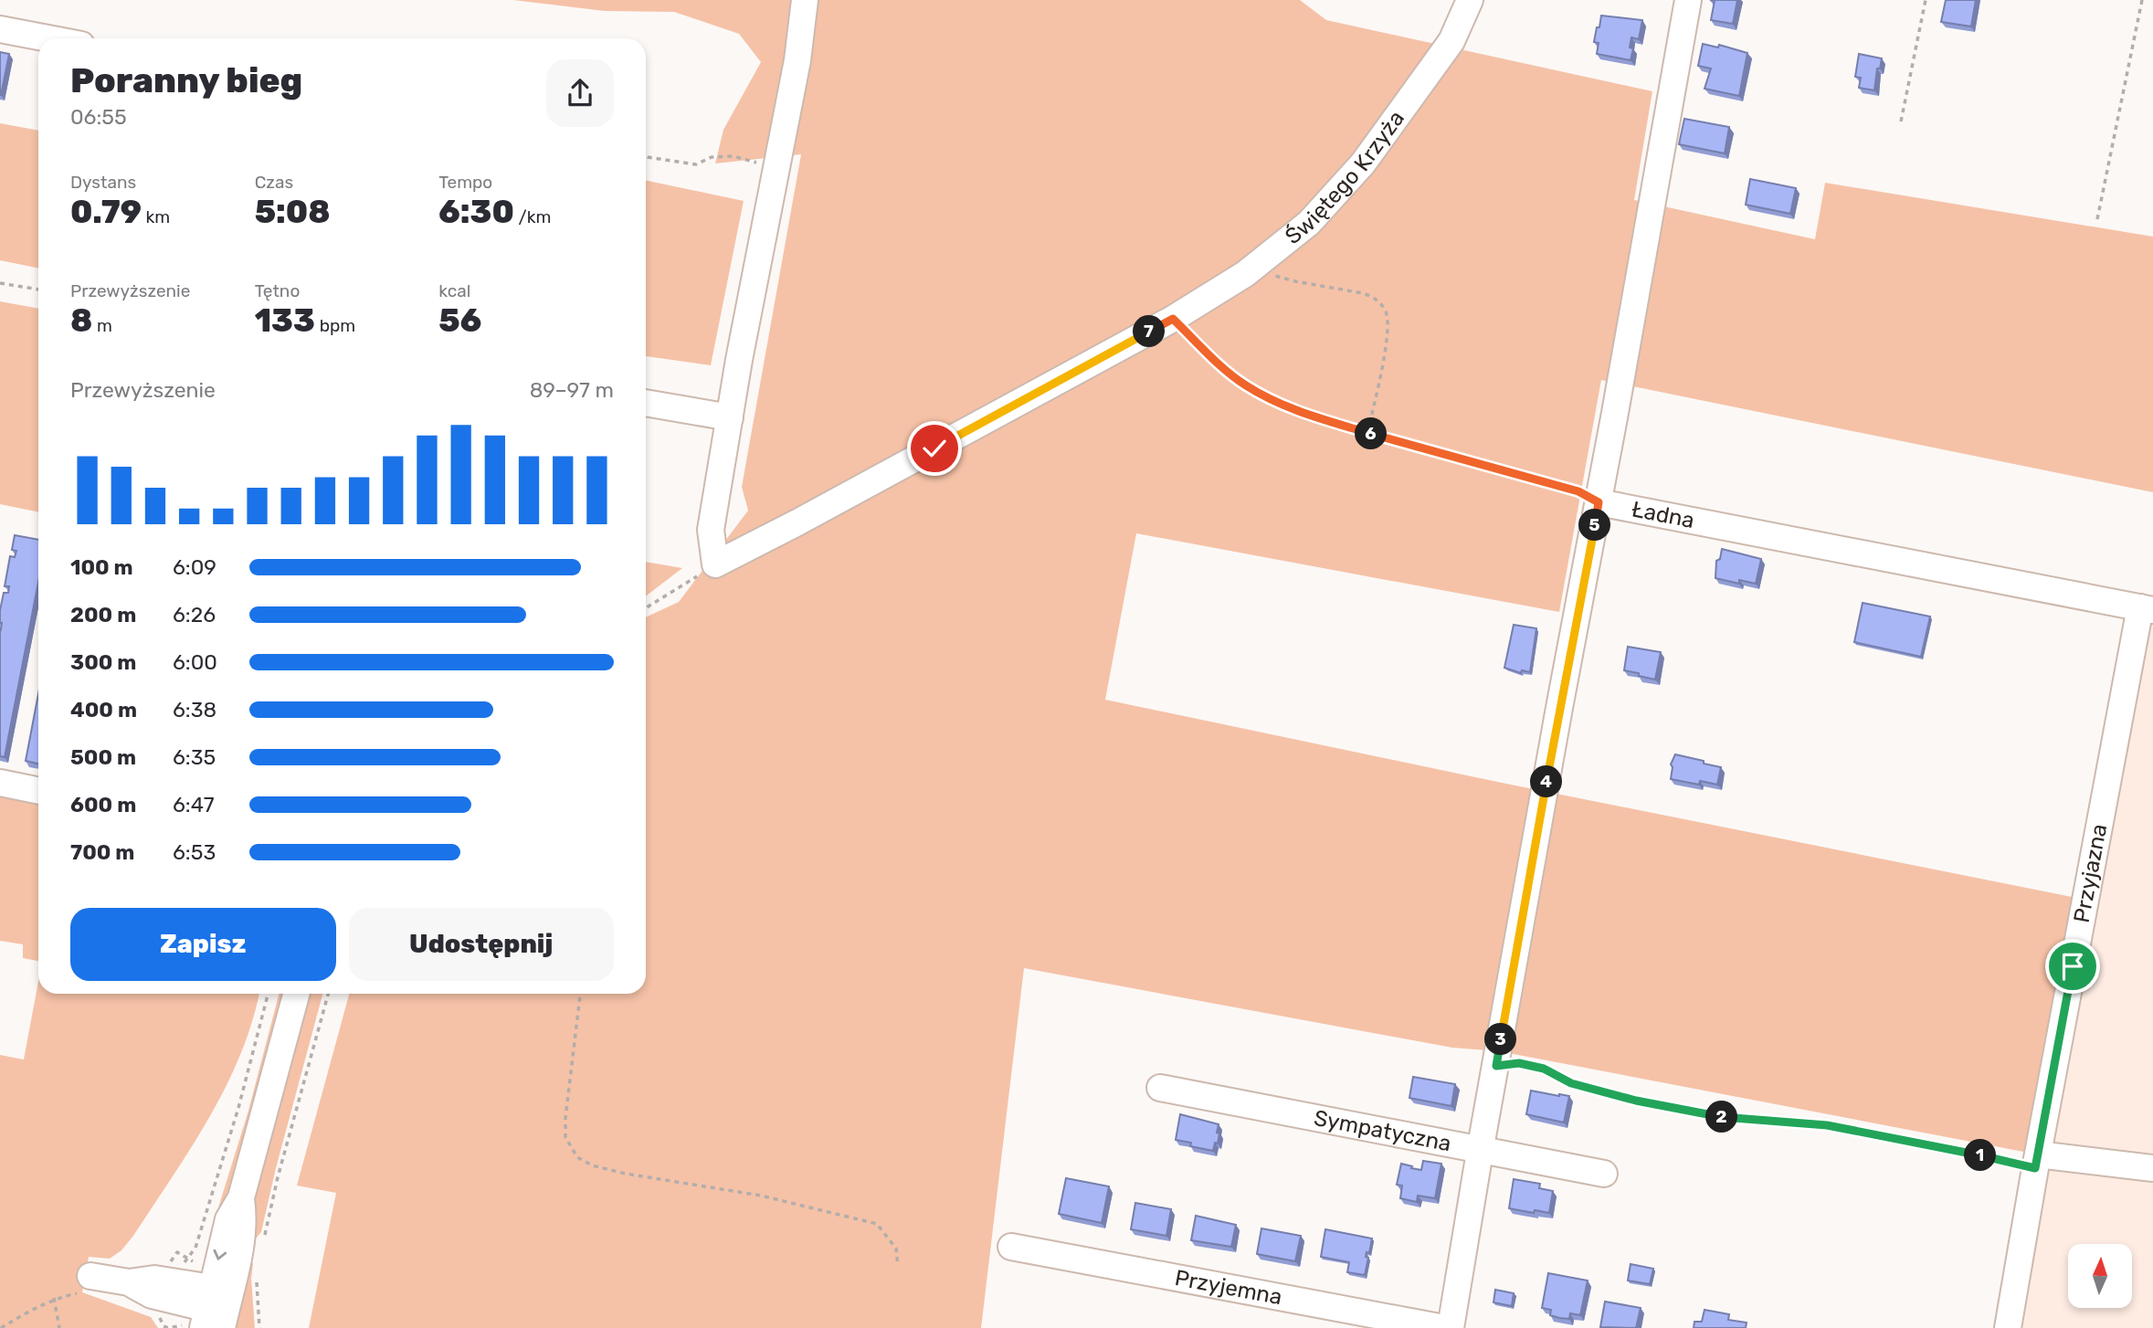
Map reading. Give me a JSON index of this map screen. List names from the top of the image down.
{
  "streets": {
    "street": [
      "Świętego Krzyża",
      "Ładna",
      "Przyjazna",
      "Sympatyczna",
      "Przyjemna"
    ]
  },
  "crossings": [
    ["Ładna", "Przyjazna"]
  ],
  "north": "top",
  "page": {
    "heading": ["Poranny bieg", "06:55"],
    "stats": [
      ["Dystans", "0.79 km"],
      ["Czas", "5:08"],
      ["Tempo", "6:30 /km"],
      ["Przewyższenie", "8 m"],
      ["Tętno", "133 bpm"],
      ["kcal", "56"]
    ],
    "pins": [
      "7",
      "6",
      "5",
      "4",
      "3",
      "2",
      "1"
    ],
    "chart": ["Przewyższenie", "89–97 m"],
    "list": [
      {
        "name": "100 m",
        "note": "6:09"
      },
      {
        "name": "200 m",
        "note": "6:26"
      },
      {
        "name": "300 m",
        "note": "6:00"
      },
      {
        "name": "400 m",
        "note": "6:38"
      },
      {
        "name": "500 m",
        "note": "6:35"
      },
      {
        "name": "600 m",
        "note": "6:47"
      },
      {
        "name": "700 m",
        "note": "6:53"
      }
    ],
    "buttons": ["Zapisz", "Udostępnij"]
  }
}
